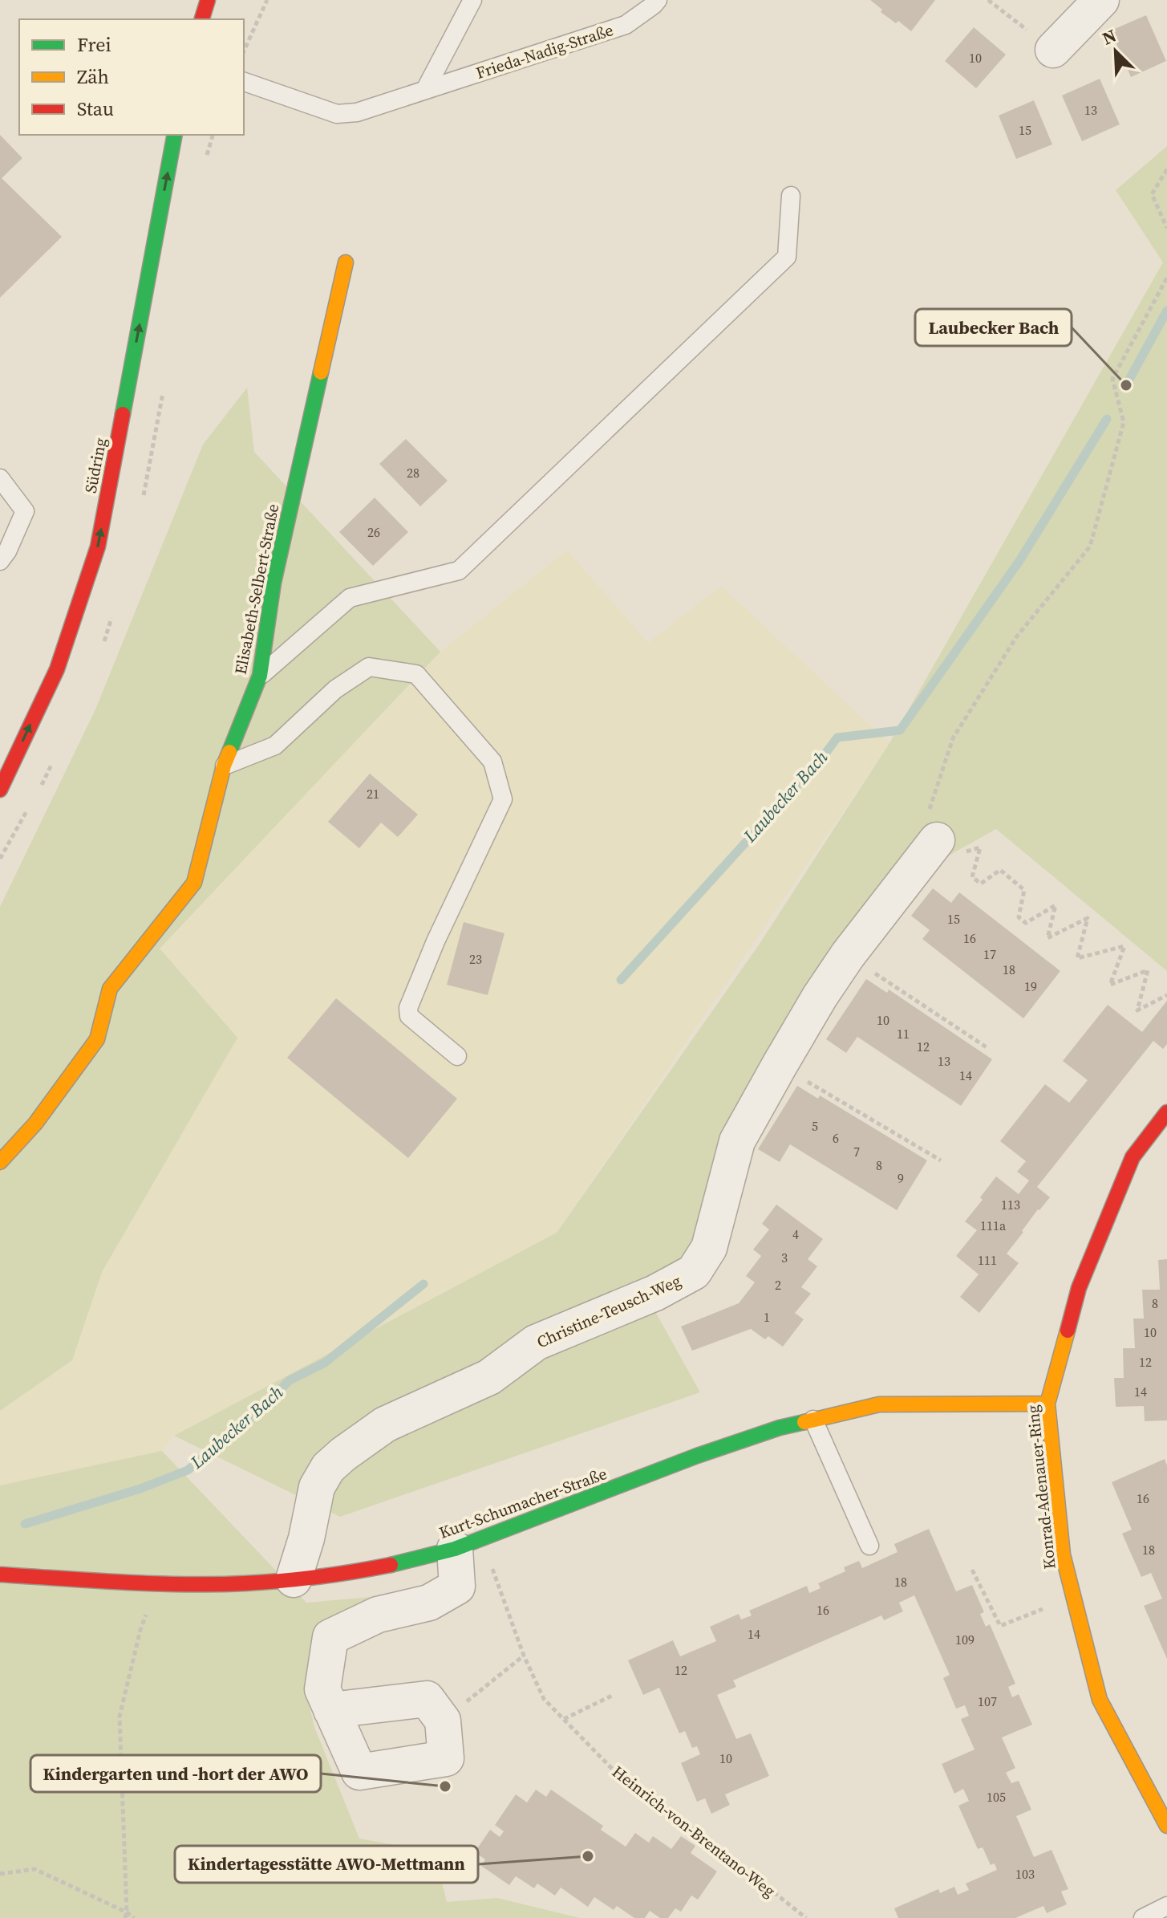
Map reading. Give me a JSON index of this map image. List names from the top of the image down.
{
  "streets": {
    "street": [
      "Südring",
      "Elisabeth-Selbert-Straße",
      "Christine-Teusch-Weg",
      "Konrad-Adenauer-Ring",
      "Kurt-Schumacher-Straße"
    ],
    "lane": ["Frieda-Nadig-Straße"],
    "path": ["Heinrich-von-Brentano-Weg"]
  },
  "crossings": [
    ["Christine-Teusch-Weg", "Kurt-Schumacher-Straße"],
    ["Konrad-Adenauer-Ring", "Kurt-Schumacher-Straße"],
    ["Kurt-Schumacher-Straße", "Heinrich-von-Brentano-Weg"]
  ],
  "one_way": ["Südring"],
  "water": ["Laubecker Bach"],
  "places": ["Laubecker Bach", "Kindergarten und -hort der AWO", "Kindertagesstätte AWO-Mettmann"],
  "house_numbers": [
    "10",
    "13",
    "15",
    "28",
    "26",
    "21",
    "15",
    "16",
    "17",
    "23",
    "18",
    "19",
    "10",
    "11",
    "12",
    "13",
    "14",
    "5",
    "6",
    "7",
    "8",
    "9",
    "113",
    "111a",
    "4",
    "3",
    "111",
    "2",
    "8",
    "1",
    "10",
    "12",
    "14",
    "16",
    "18",
    "18",
    "16",
    "14",
    "109",
    "12",
    "107",
    "10",
    "105",
    "103"
  ],
  "legend": ["Frei", "Zäh", "Stau"],
  "north": "top left"
}
